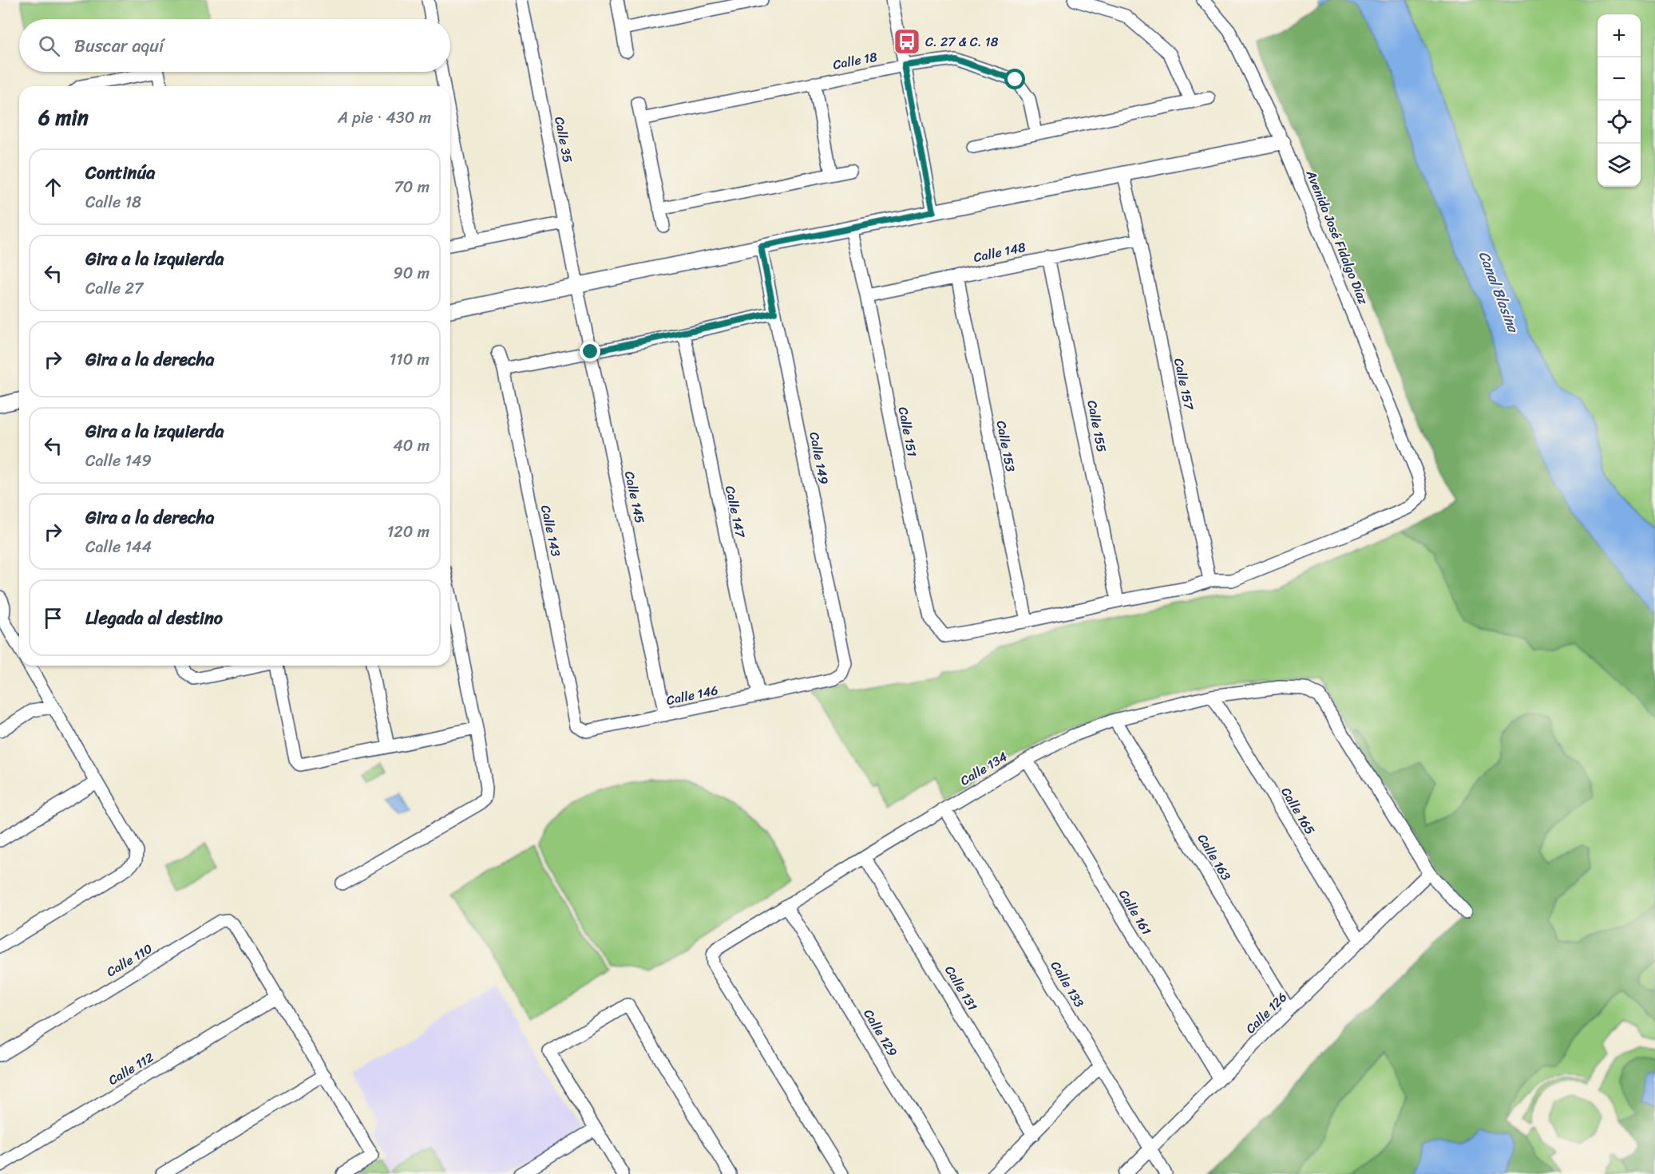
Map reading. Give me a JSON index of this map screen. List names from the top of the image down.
{
  "streets": {
    "street": [
      "Calle 18",
      "Calle 35",
      "Avenida José Fidalgo Díaz",
      "Calle 148",
      "Calle 157",
      "Calle 155",
      "Calle 151",
      "Calle 153",
      "Calle 149",
      "Calle 145",
      "Calle 147",
      "Calle 143",
      "Calle 146",
      "Calle 134",
      "Calle 165",
      "Calle 163",
      "Calle 161",
      "Calle 110",
      "Calle 133",
      "Calle 131",
      "Calle 126",
      "Calle 129",
      "Calle 112"
    ]
  },
  "crossings": [
    ["Calle 35", "Calle 145"],
    ["Avenida José Fidalgo Díaz", "Calle 157"],
    ["Calle 148", "Calle 157"],
    ["Calle 148", "Calle 155"],
    ["Calle 148", "Calle 151"],
    ["Calle 148", "Calle 153"],
    ["Calle 151", "Calle 153"],
    ["Calle 149", "Calle 146"],
    ["Calle 145", "Calle 146"],
    ["Calle 147", "Calle 146"],
    ["Calle 143", "Calle 146"],
    ["Calle 134", "Calle 165"],
    ["Calle 134", "Calle 163"],
    ["Calle 134", "Calle 161"],
    ["Calle 134", "Calle 133"],
    ["Calle 134", "Calle 131"],
    ["Calle 134", "Calle 126"],
    ["Calle 134", "Calle 129"],
    ["Calle 165", "Calle 126"],
    ["Calle 163", "Calle 126"],
    ["Calle 161", "Calle 126"],
    ["Calle 110", "Calle 112"],
    ["Calle 133", "Calle 126"]
  ],
  "water": ["Canal Blasina"],
  "places": {
    "bus stop": ["C. 27 & C. 18"]
  },
  "page": {
    "map_buttons": ["+", "−"],
    "search": "Buscar aquí",
    "heading": ["6 min", "A pie · 430 m"],
    "list": [
      ["Continúa", "Calle 18", "70 m"],
      ["Gira a la izquierda", "Calle 27", "90 m"],
      ["Gira a la derecha", "110 m"],
      ["Gira a la izquierda", "Calle 149", "40 m"],
      ["Gira a la derecha", "Calle 144", "120 m"],
      "Llegada al destino"
    ]
  }
}
